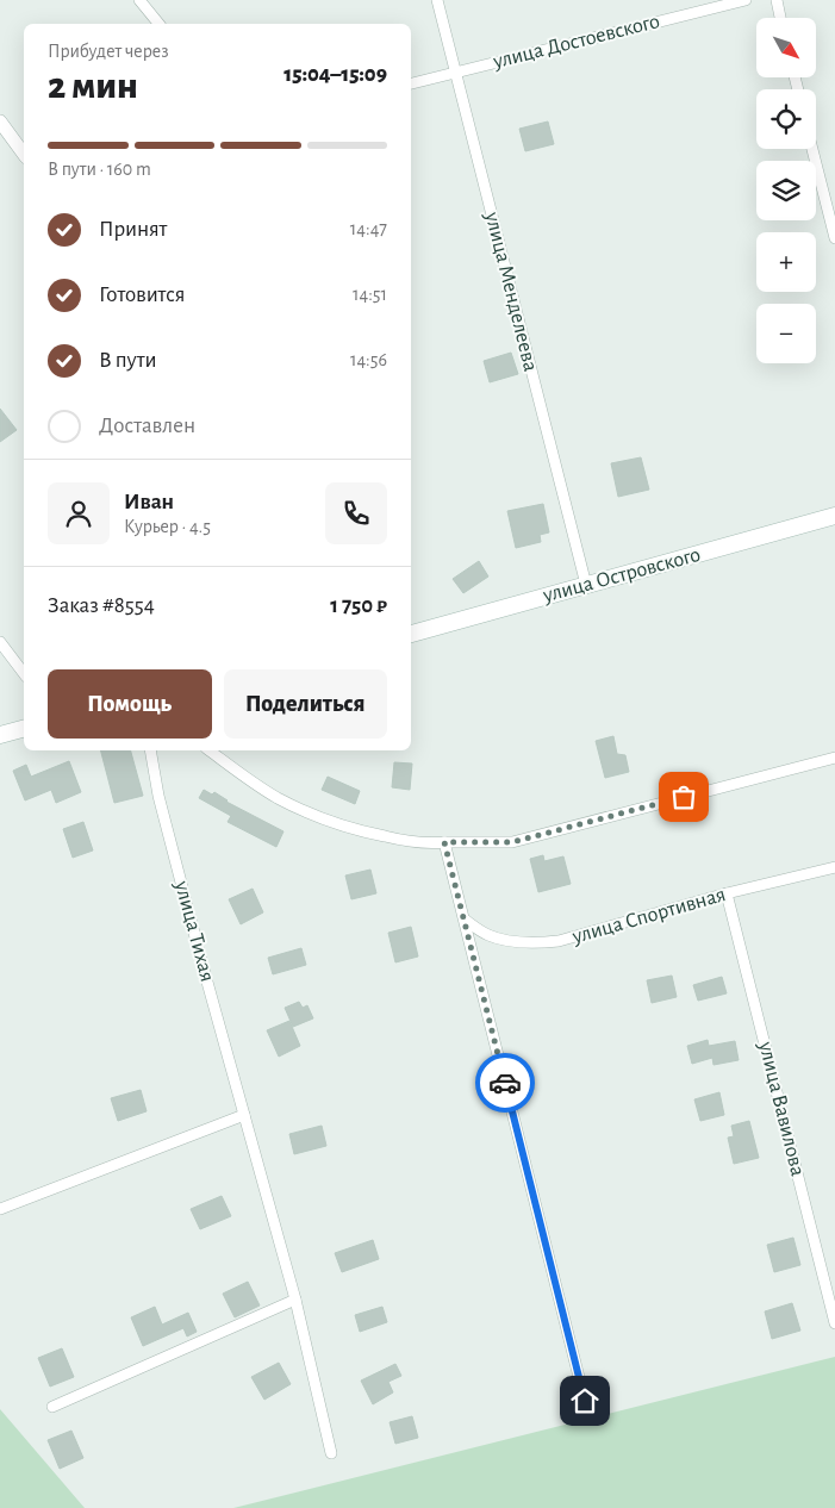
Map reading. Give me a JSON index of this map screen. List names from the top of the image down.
{
  "streets": {
    "main road": ["улица Островского"],
    "street": [
      "улица Достоевского",
      "улица Менделеева",
      "улица Спортивная",
      "улица Тихая",
      "улица Вавилова"
    ]
  },
  "crossings": [
    ["улица Достоевского", "улица Менделеева"],
    ["улица Менделеева", "улица Островского"],
    ["улица Спортивная", "улица Вавилова"]
  ],
  "north": "bottom right",
  "page": {
    "map_buttons": ["+", "−"],
    "heading": ["2 мин", "Прибудет через", "15:04–15:09"],
    "panel": [
      "Иван",
      "Курьер · 4.5",
      "Заказ #8554",
      "1 750 ₽"
    ],
    "bar": "В пути · 160 m",
    "list": [
      ["Принят", "14:47"],
      ["Готовится", "14:51"],
      ["В пути", "14:56"],
      "Доставлен"
    ],
    "buttons": ["Помощь", "Поделиться"]
  }
}
